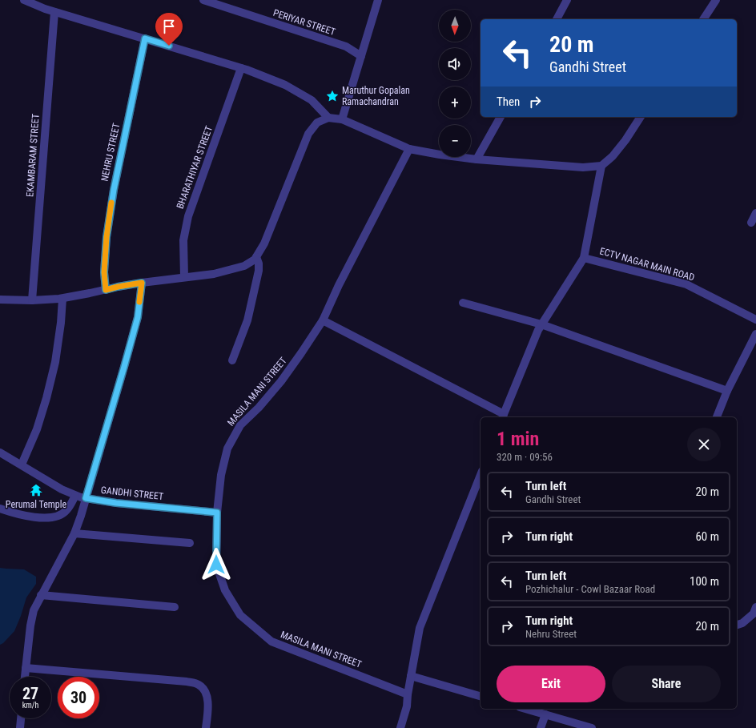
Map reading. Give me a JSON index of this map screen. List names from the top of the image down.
{
  "streets": {
    "street": [
      "PERIYAR STREET",
      "NEHRU STREET",
      "EKAMBARAM STREET",
      "BHARATHIYAR STREET",
      "ECTV NAGAR MAIN ROAD",
      "MASILA MANI STREET",
      "GANDHI STREET"
    ]
  },
  "crossings": [
    ["MASILA MANI STREET", "GANDHI STREET"]
  ],
  "places": {
    "place": ["Maruthur Gopalan Ramachandran"],
    "temple": ["Perumal Temple"]
  },
  "north": "bottom",
  "page": {
    "map_buttons": ["+", "−"],
    "turn": ["20 m", "Gandhi Street"],
    "then": "Then",
    "heading": ["1 min", "320 m · 09:56"],
    "list": [
      {
        "name": "Turn left",
        "note": "Gandhi Street",
        "value": "20 m"
      },
      {
        "name": "Turn right",
        "value": "60 m"
      },
      {
        "name": "Turn left",
        "note": "Pozhichalur - Cowl Bazaar Road",
        "value": "100 m"
      },
      {
        "name": "Turn right",
        "note": "Nehru Street",
        "value": "20 m"
      }
    ],
    "buttons": ["Exit", "Share"],
    "speed": "27 km/h",
    "limit": "30"
  }
}
